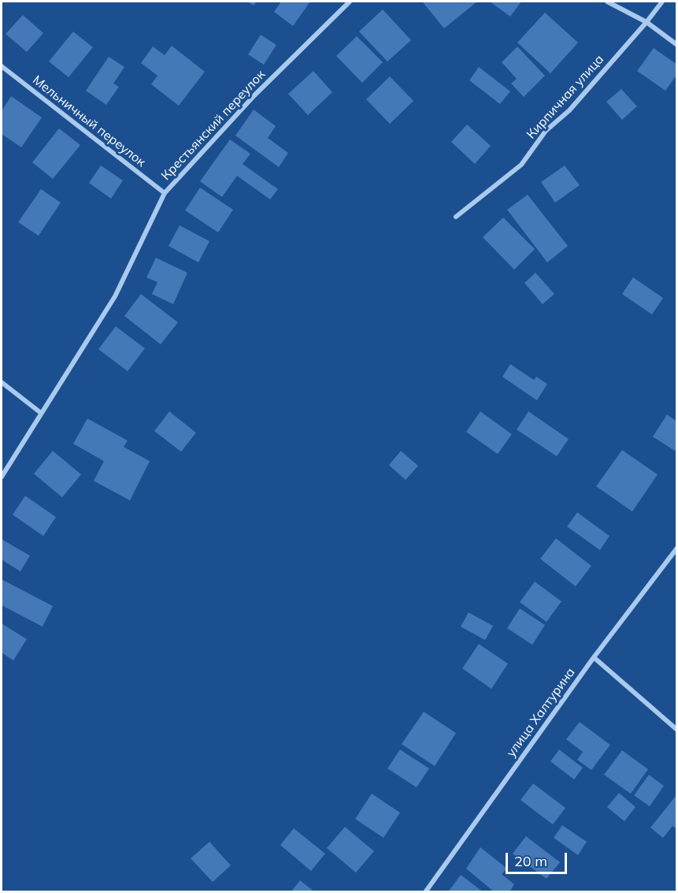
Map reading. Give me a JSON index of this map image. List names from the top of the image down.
{
  "streets": {
    "street": [
      "Кирпичная улица",
      "Мельничный переулок",
      "Крестьянский переулок",
      "улица Халтурина"
    ]
  },
  "crossings": [
    ["Мельничный переулок", "Крестьянский переулок"]
  ],
  "scale_bar": "20 m"
}
